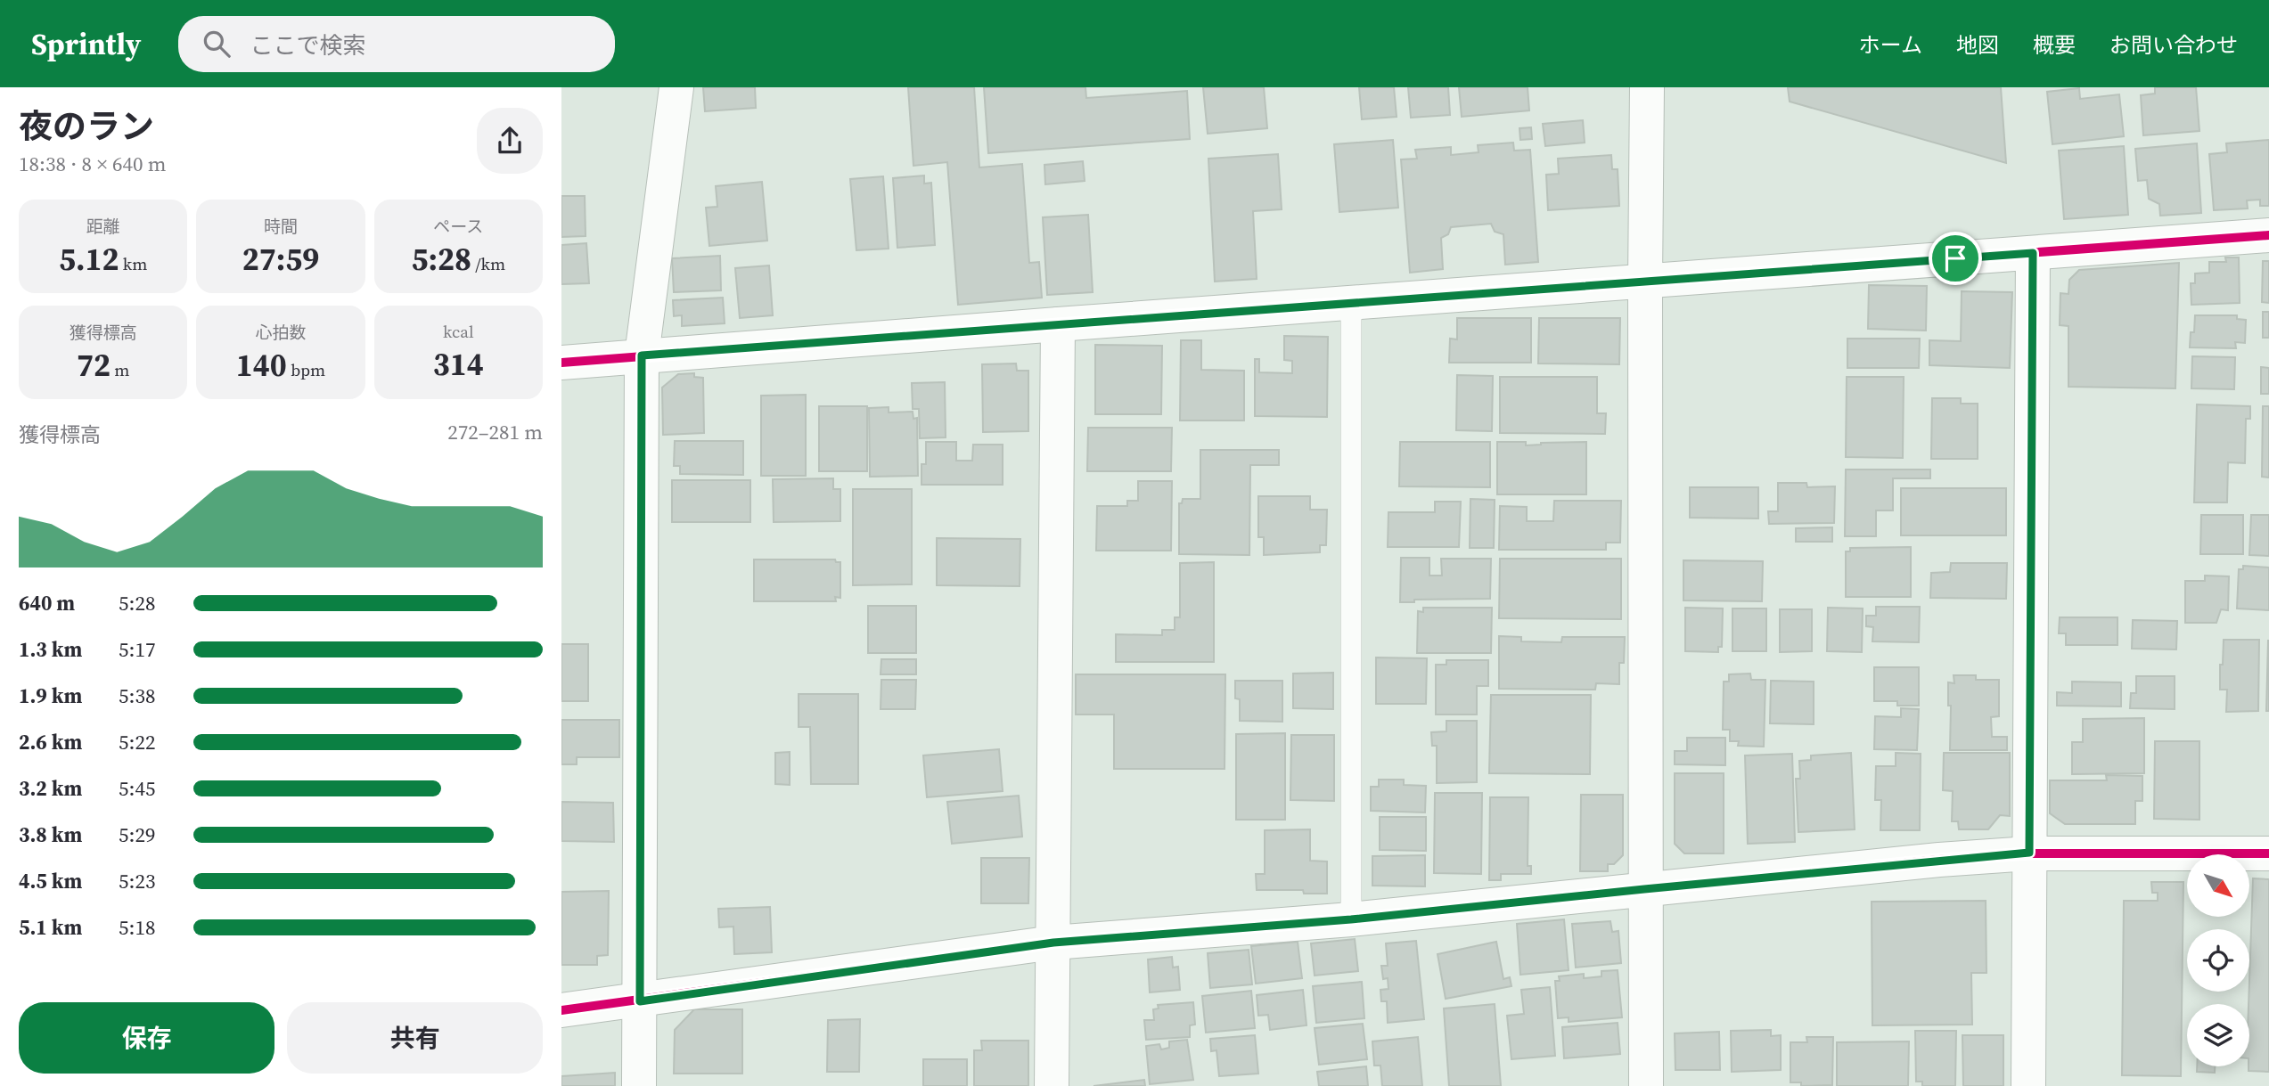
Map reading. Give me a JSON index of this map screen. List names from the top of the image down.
{
  "north": "bottom right",
  "page": {
    "header": "Sprintly",
    "search": "ここで検索",
    "nav": [
      "ホーム",
      "地図",
      "概要",
      "お問い合わせ"
    ],
    "heading": ["夜のラン", "18:38 · 8 × 640 m"],
    "stats": [
      ["距離", "5.12 km"],
      ["時間", "27:59"],
      ["ペース", "5:28 /km"],
      ["獲得標高", "72 m"],
      ["心拍数", "140 bpm"],
      ["kcal", "314"]
    ],
    "chart": ["獲得標高", "272–281 m"],
    "list": [
      {
        "name": "640 m",
        "note": "5:28"
      },
      {
        "name": "1.3 km",
        "note": "5:17"
      },
      {
        "name": "1.9 km",
        "note": "5:38"
      },
      {
        "name": "2.6 km",
        "note": "5:22"
      },
      {
        "name": "3.2 km",
        "note": "5:45"
      },
      {
        "name": "3.8 km",
        "note": "5:29"
      },
      {
        "name": "4.5 km",
        "note": "5:23"
      },
      {
        "name": "5.1 km",
        "note": "5:18"
      }
    ],
    "buttons": ["保存", "共有"]
  }
}
